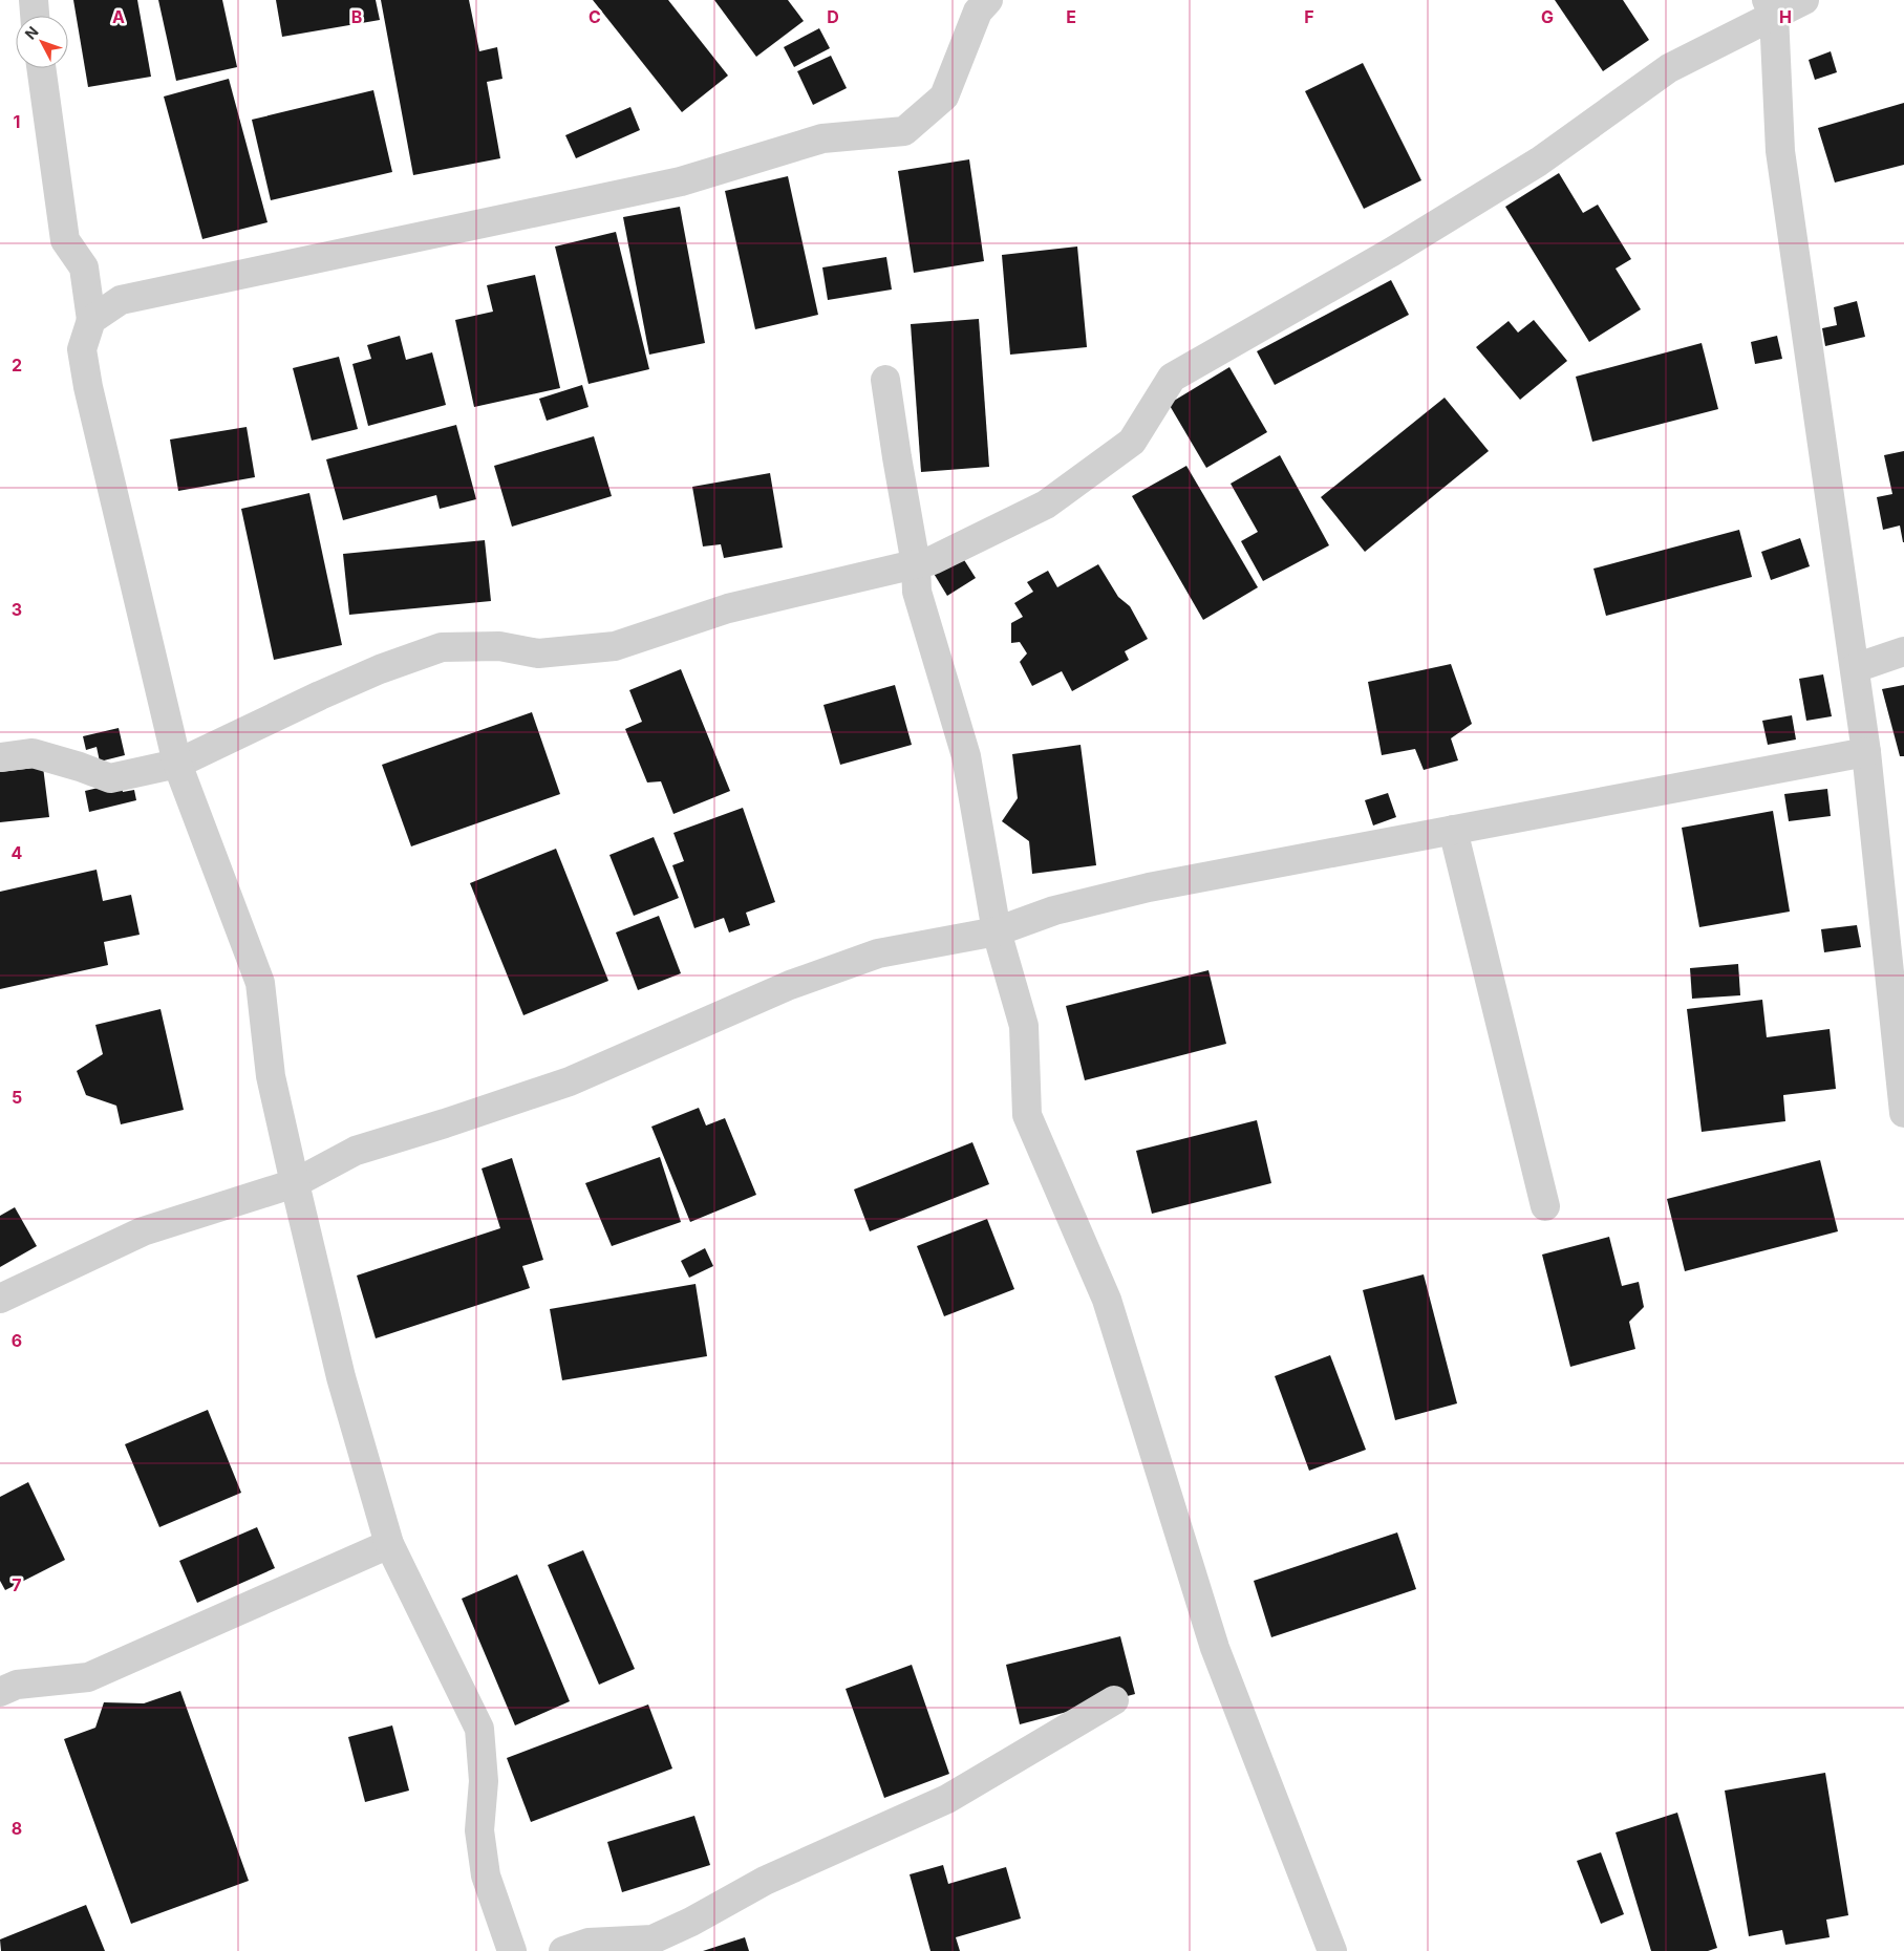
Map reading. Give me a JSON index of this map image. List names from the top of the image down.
{
  "north": "top left",
  "grid": {
    "columns": [
      "A",
      "B",
      "C",
      "D",
      "E",
      "F",
      "G",
      "H"
    ],
    "rows": [
      "1",
      "2",
      "3",
      "4",
      "5",
      "6",
      "7",
      "8"
    ]
  }
}
